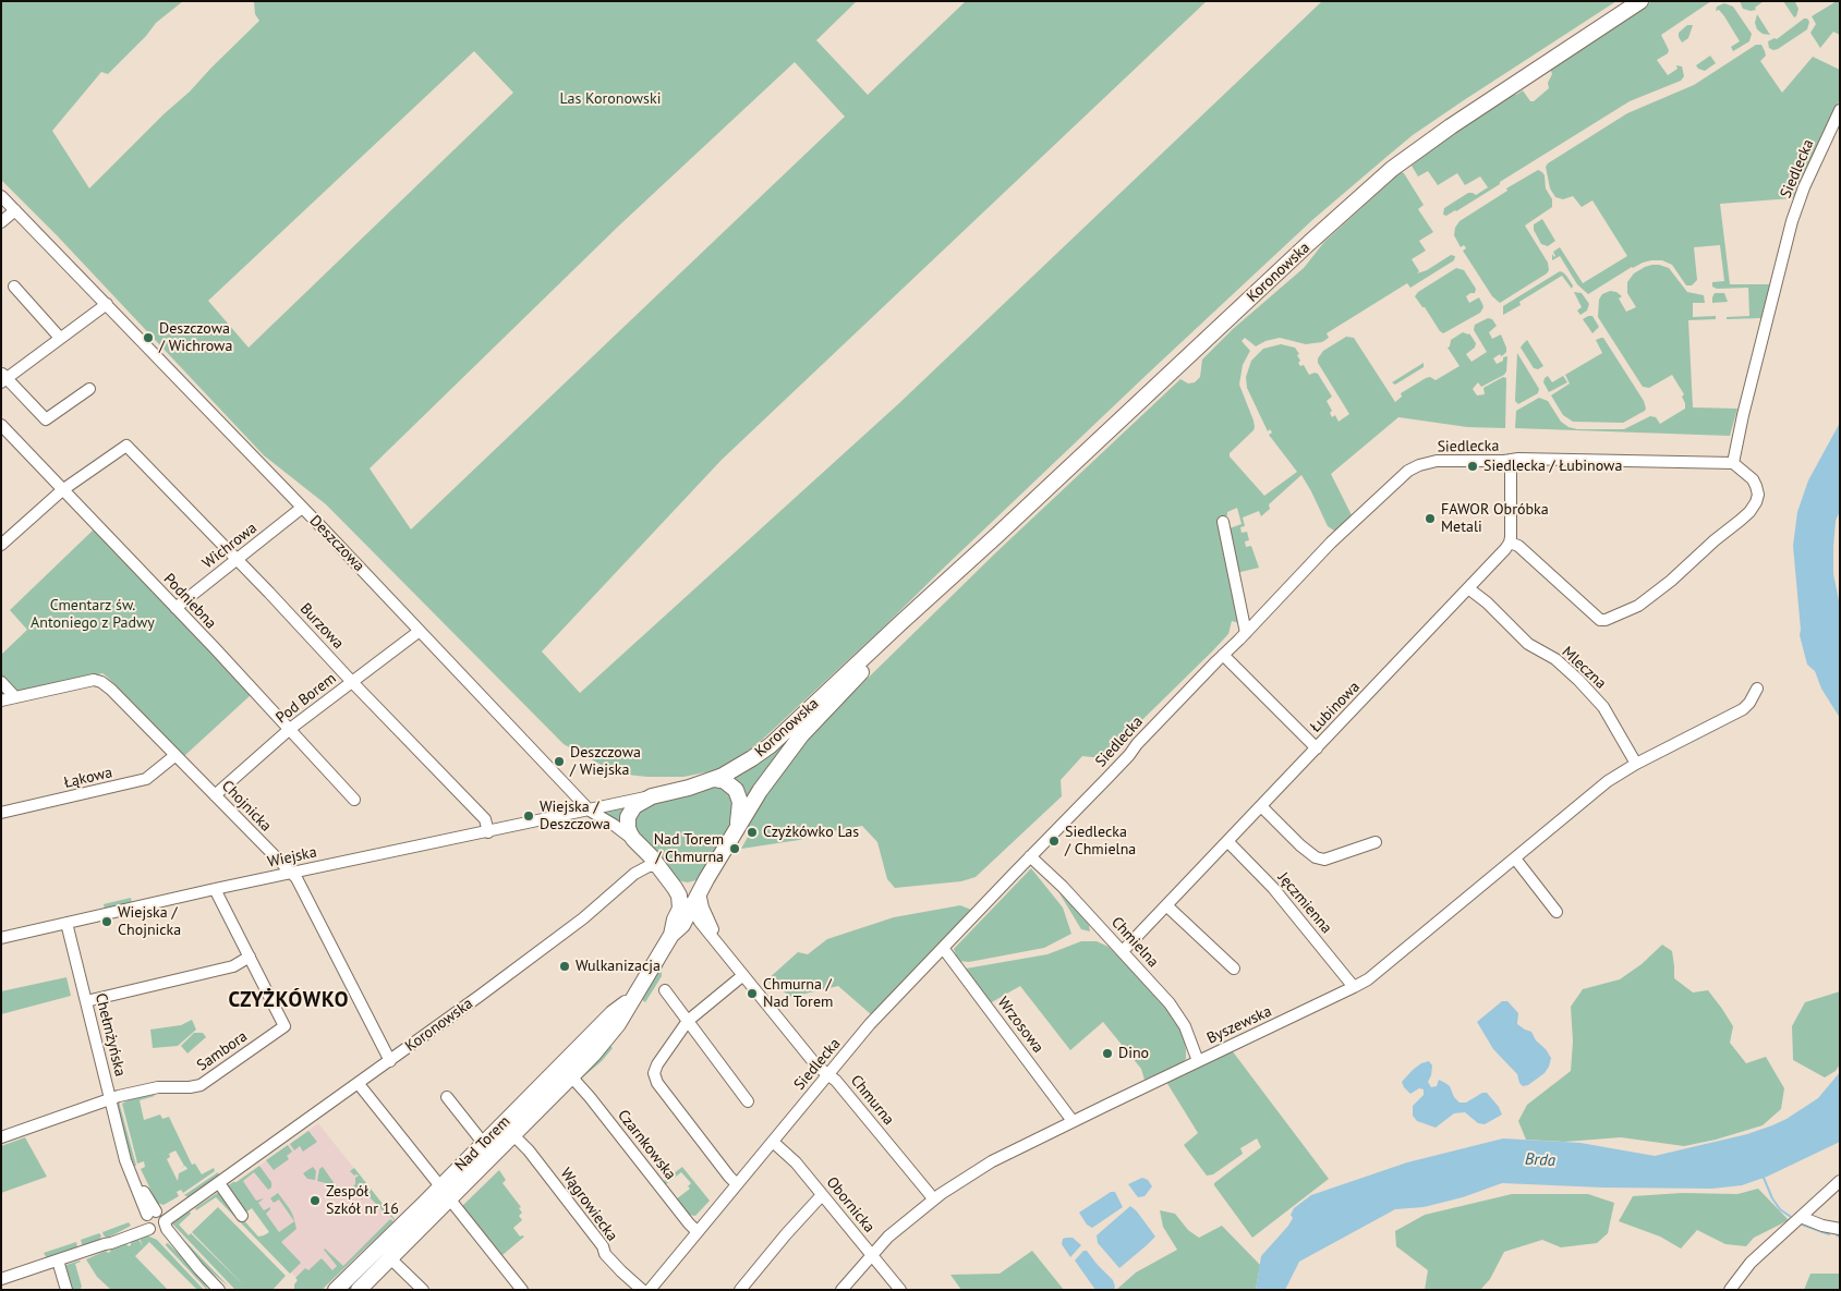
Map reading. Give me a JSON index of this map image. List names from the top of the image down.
{
  "streets": {
    "main road": ["Koronowska", "Deszczowa", "Nad Torem"],
    "street": [
      "Siedlecka",
      "Wichrowa",
      "Podniebna",
      "Burzowa",
      "Mleczna",
      "Pod Borem",
      "Łubinowa",
      "Łąkowa",
      "Chojnicka",
      "Wiejska",
      "Jęczmienna",
      "Chmielna",
      "Wrzosowa",
      "Byszewska",
      "Chełmżyńska",
      "Sambora",
      "Chmurna",
      "Czarnkowska",
      "Wągrowiecka",
      "Obornicka"
    ]
  },
  "crossings": [
    ["Siedlecka", "Chmielna"],
    ["Siedlecka", "Wrzosowa"],
    ["Siedlecka", "Chmurna"],
    ["Siedlecka", "Czarnkowska"],
    ["Siedlecka", "Obornicka"],
    ["Koronowska", "Deszczowa"],
    ["Koronowska", "Chojnicka"],
    ["Koronowska", "Wiejska"],
    ["Koronowska", "Chełmżyńska"],
    ["Koronowska", "Chmurna"],
    ["Koronowska", "Nad Torem"],
    ["Deszczowa", "Wichrowa"],
    ["Deszczowa", "Pod Borem"],
    ["Deszczowa", "Wiejska"],
    ["Deszczowa", "Chmurna"],
    ["Deszczowa", "Nad Torem"],
    ["Wichrowa", "Podniebna"],
    ["Wichrowa", "Burzowa"],
    ["Podniebna", "Burzowa"],
    ["Podniebna", "Pod Borem"],
    ["Burzowa", "Pod Borem"],
    ["Burzowa", "Wiejska"],
    ["Mleczna", "Łubinowa"],
    ["Mleczna", "Byszewska"],
    ["Pod Borem", "Chojnicka"],
    ["Łubinowa", "Jęczmienna"],
    ["Łubinowa", "Chmielna"],
    ["Łąkowa", "Chojnicka"],
    ["Chojnicka", "Wiejska"],
    ["Wiejska", "Chełmżyńska"],
    ["Jęczmienna", "Byszewska"],
    ["Chmielna", "Byszewska"],
    ["Wrzosowa", "Byszewska"],
    ["Byszewska", "Chmurna"],
    ["Byszewska", "Obornicka"],
    ["Chełmżyńska", "Sambora"],
    ["Chmurna", "Nad Torem"],
    ["Nad Torem", "Czarnkowska"],
    ["Nad Torem", "Wągrowiecka"]
  ],
  "districts": ["CZYŻKÓWKO"],
  "water": ["Brda"],
  "parks": ["Las Koronowski", "Cmentarz św. Antoniego z Padwy"],
  "places": [
    "Deszczowa / Wichrowa",
    "Siedlecka / Łubinowa",
    "FAWOR Obróbka Metali",
    "Deszczowa / Wiejska",
    "Wiejska / Deszczowa",
    "Czyżkówko Las",
    "Siedlecka / Chmielna",
    "Nad Torem / Chmurna",
    "Wiejska / Chojnicka",
    "Wulkanizacja",
    "Chmurna / Nad Torem",
    "Dino",
    "Zespół Szkół nr 16"
  ]
}
